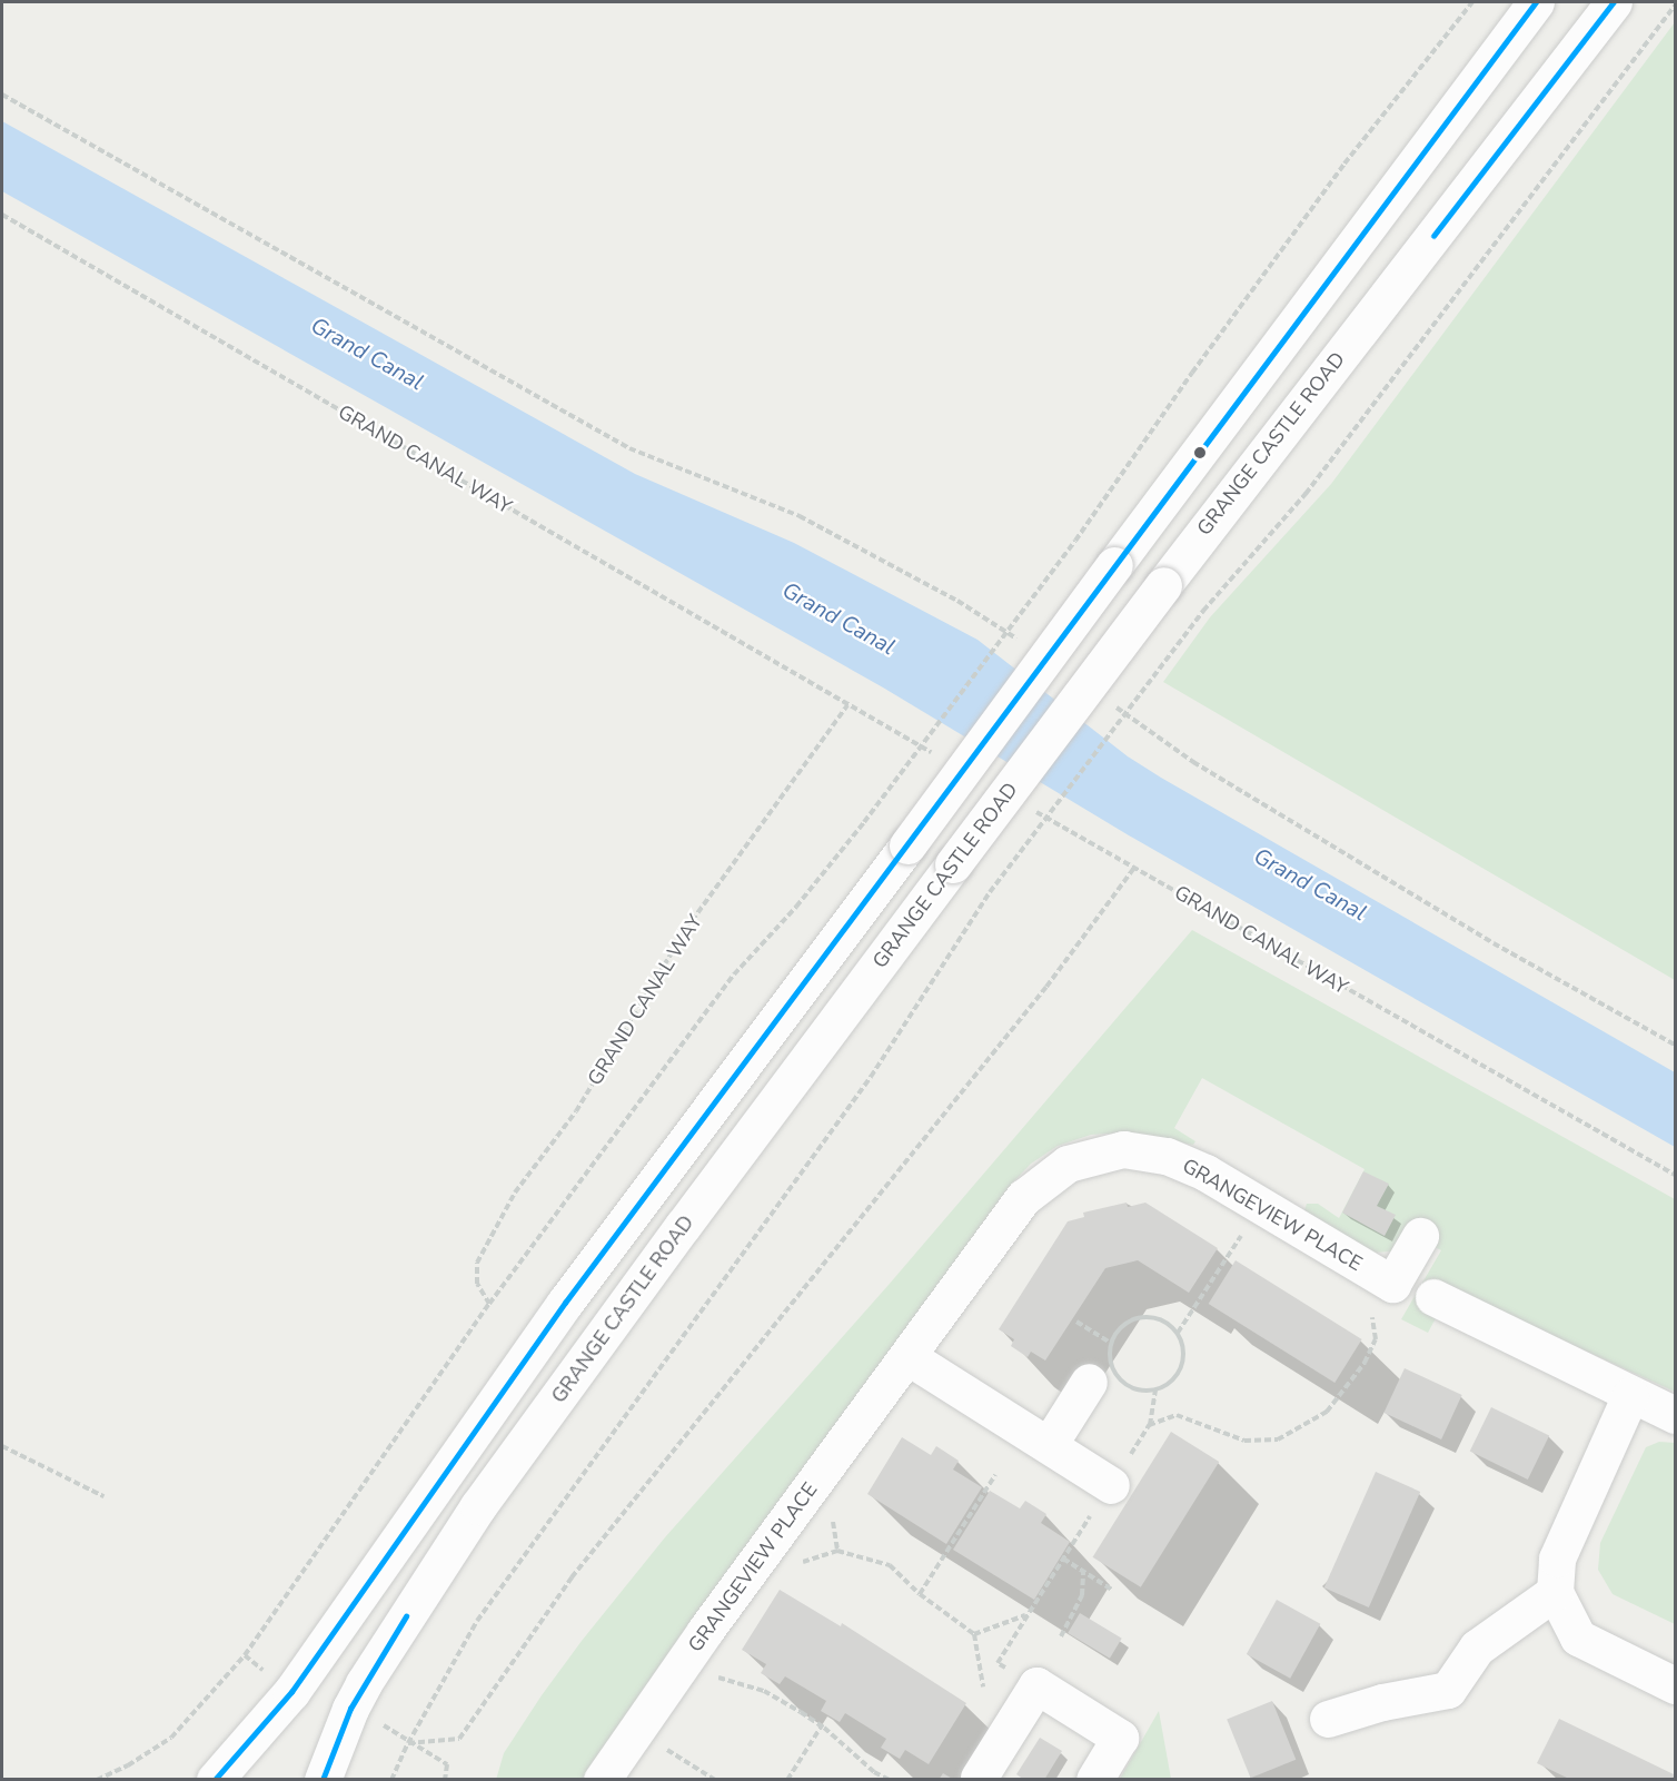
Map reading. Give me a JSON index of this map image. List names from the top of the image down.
{
  "streets": {
    "main road": ["GRANGE CASTLE ROAD", "GRANGEVIEW PLACE"],
    "path": ["GRAND CANAL WAY"]
  },
  "water": ["Grand Canal"]
}
